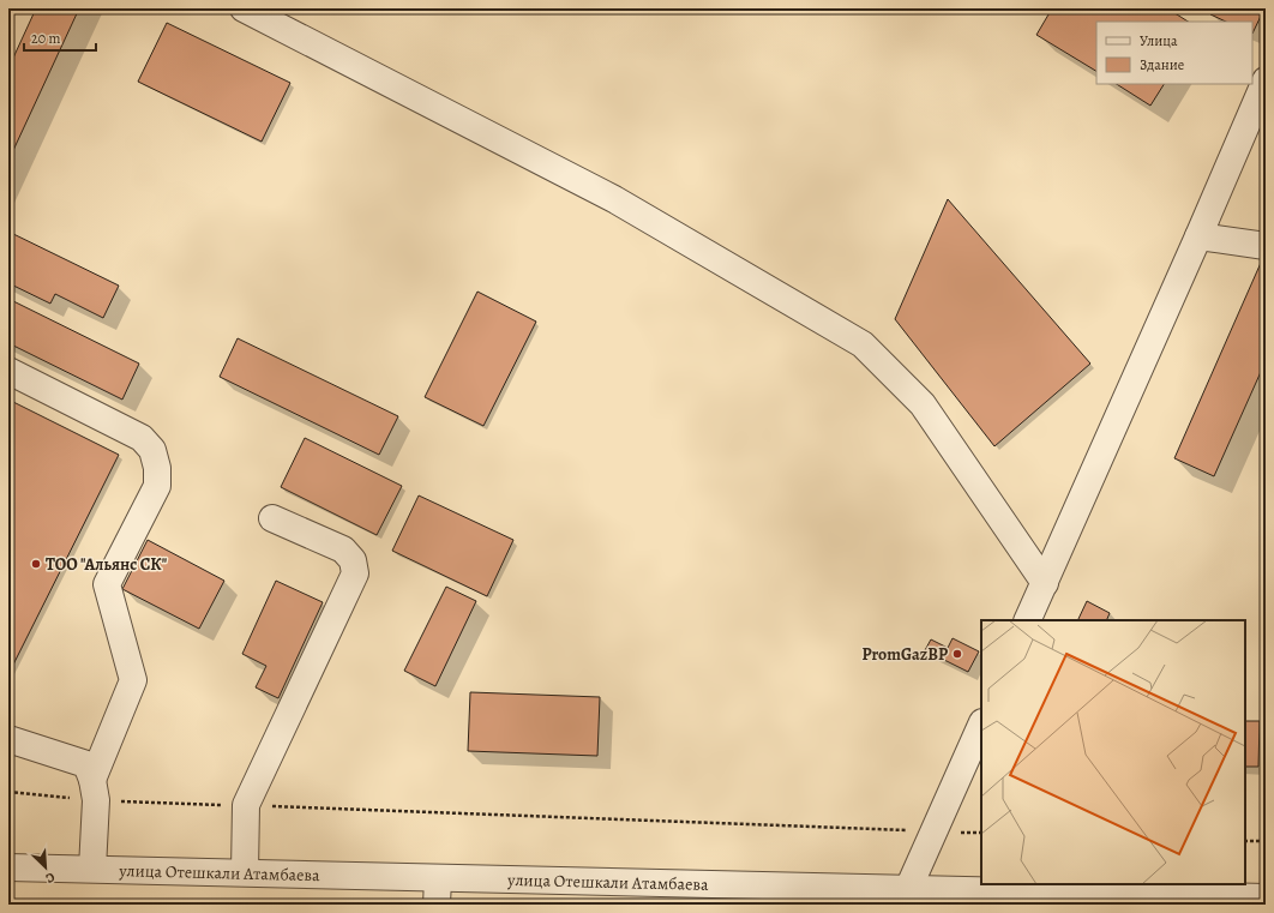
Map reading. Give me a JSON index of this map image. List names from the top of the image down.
{
  "streets": {
    "street": ["улица Отешкали Атамбаева"]
  },
  "places": ["ТОО \"Альянс СК\"", "PromGazBP"],
  "legend": ["Улица", "Здание"],
  "scale_bar": "20 m",
  "north": "bottom right"
}
